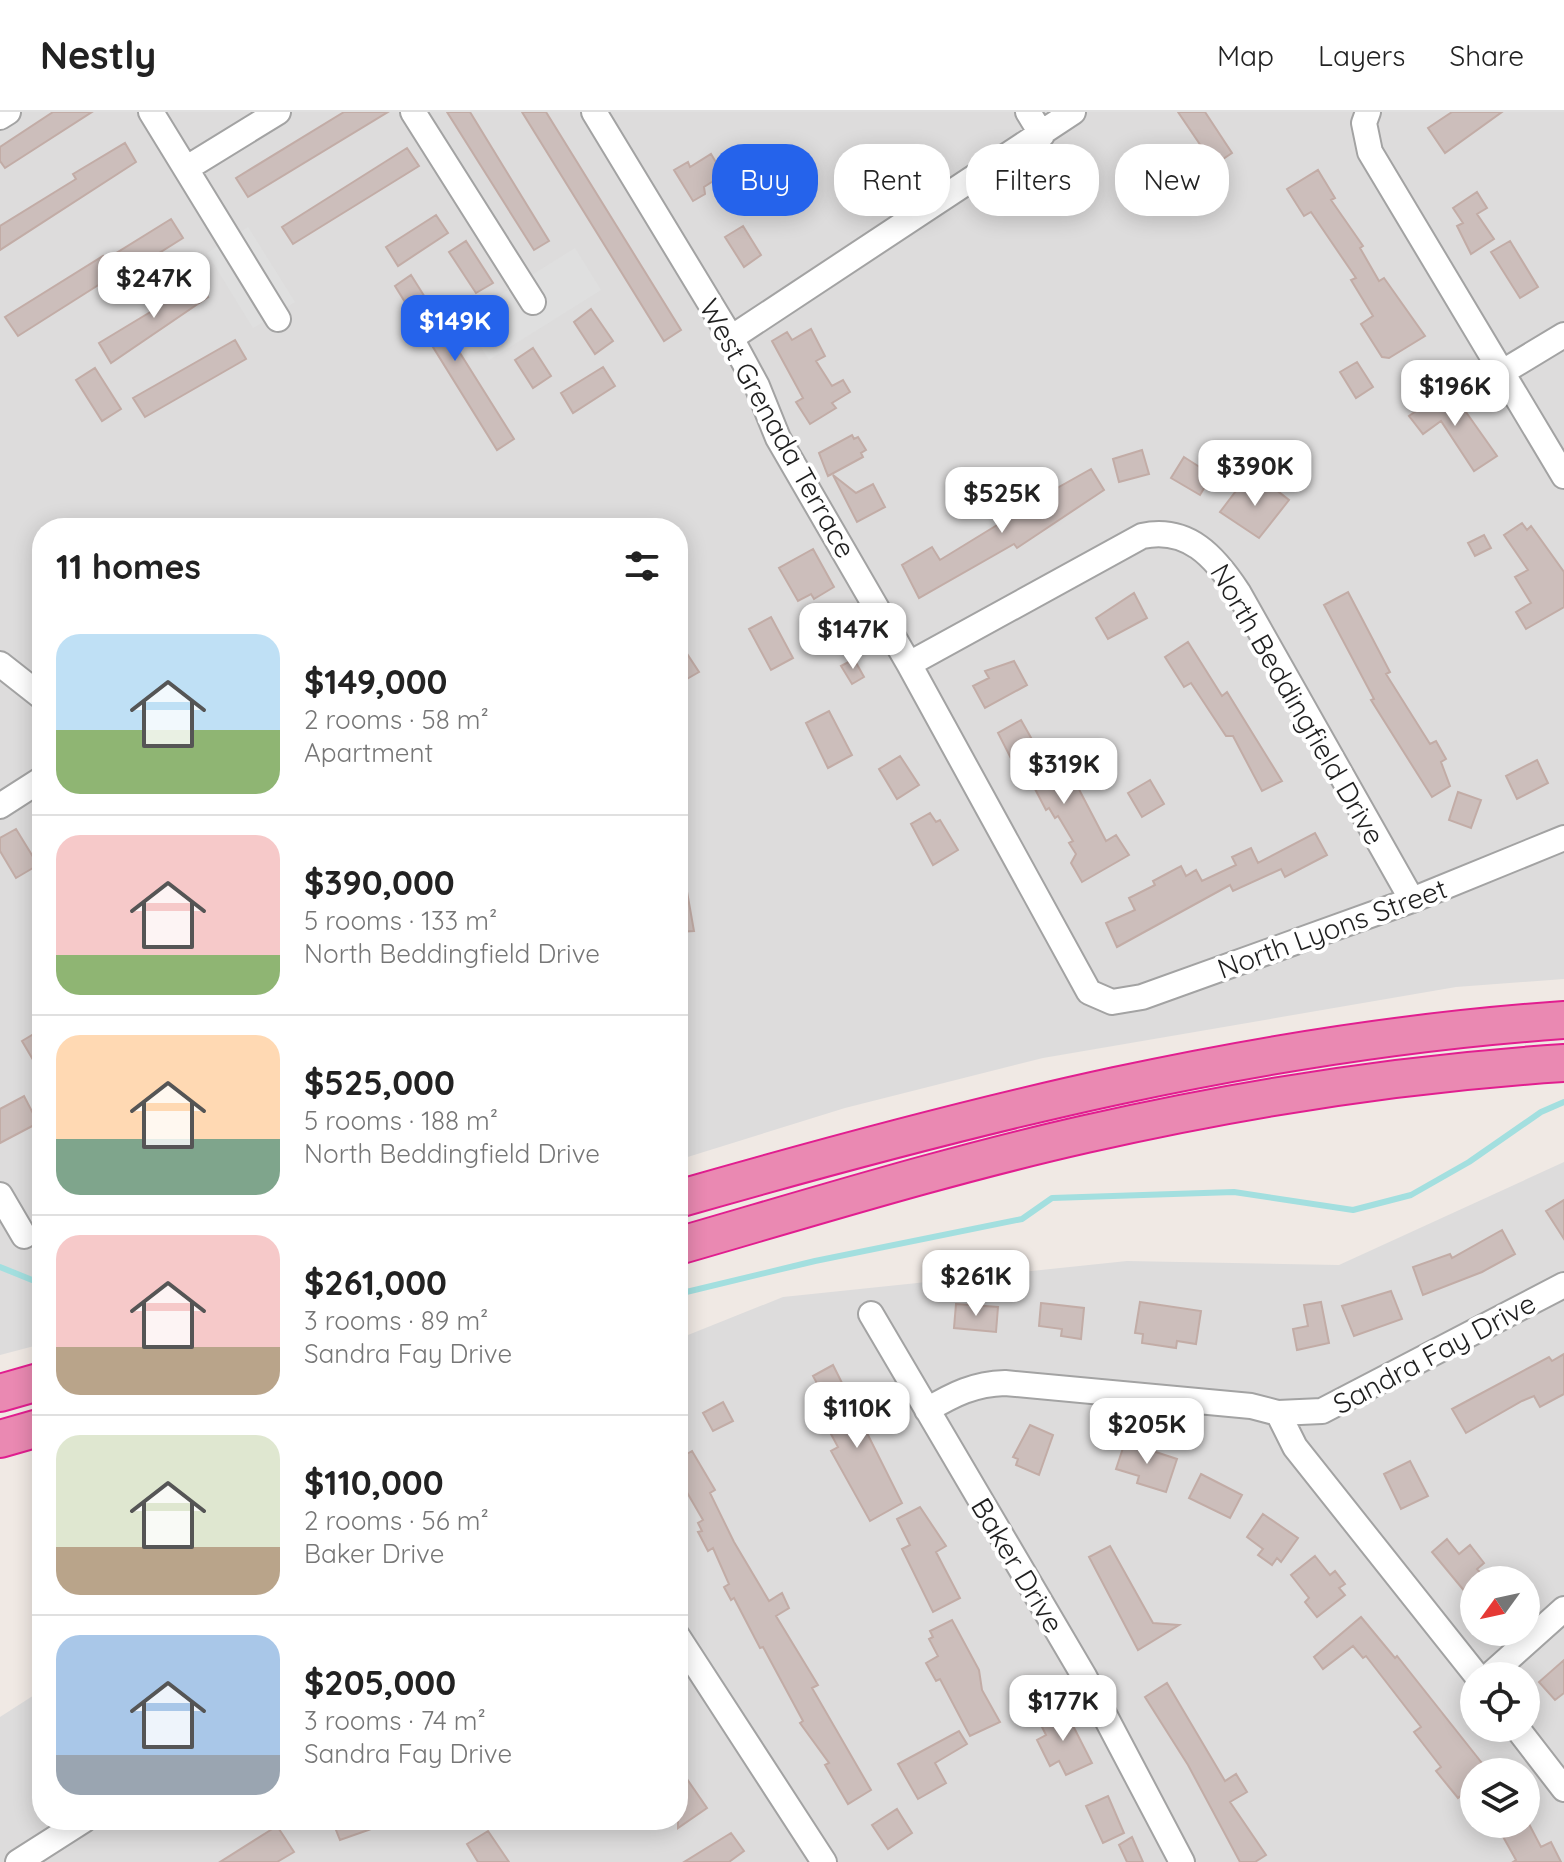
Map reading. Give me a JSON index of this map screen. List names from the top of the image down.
{
  "streets": {
    "street": [
      "West Grenada Terrace",
      "North Beddingfield Drive",
      "North Lyons Street",
      "Sandra Fay Drive",
      "Baker Drive"
    ]
  },
  "crossings": [
    ["West Grenada Terrace", "North Beddingfield Drive"],
    ["West Grenada Terrace", "North Lyons Street"],
    ["North Beddingfield Drive", "North Lyons Street"],
    ["Sandra Fay Drive", "Baker Drive"]
  ],
  "north": "bottom left",
  "page": {
    "header": "Nestly",
    "nav": ["Map", "Layers", "Share"],
    "chip": [
      "Buy",
      "Rent",
      "Filters",
      "New"
    ],
    "price": [
      "$247K",
      "$149K",
      "$196K",
      "$390K",
      "$525K",
      "$147K",
      "$319K",
      "$261K",
      "$110K",
      "$205K",
      "$177K"
    ],
    "heading": "11 homes",
    "list": [
      {
        "name": "$149,000",
        "note": "2 rooms · 58 m² · Apartment"
      },
      {
        "name": "$390,000",
        "note": "5 rooms · 133 m² · North Beddingfield Drive"
      },
      {
        "name": "$525,000",
        "note": "5 rooms · 188 m² · North Beddingfield Drive"
      },
      {
        "name": "$261,000",
        "note": "3 rooms · 89 m² · Sandra Fay Drive"
      },
      {
        "name": "$110,000",
        "note": "2 rooms · 56 m² · Baker Drive"
      },
      {
        "name": "$205,000",
        "note": "3 rooms · 74 m² · Sandra Fay Drive"
      }
    ]
  }
}
